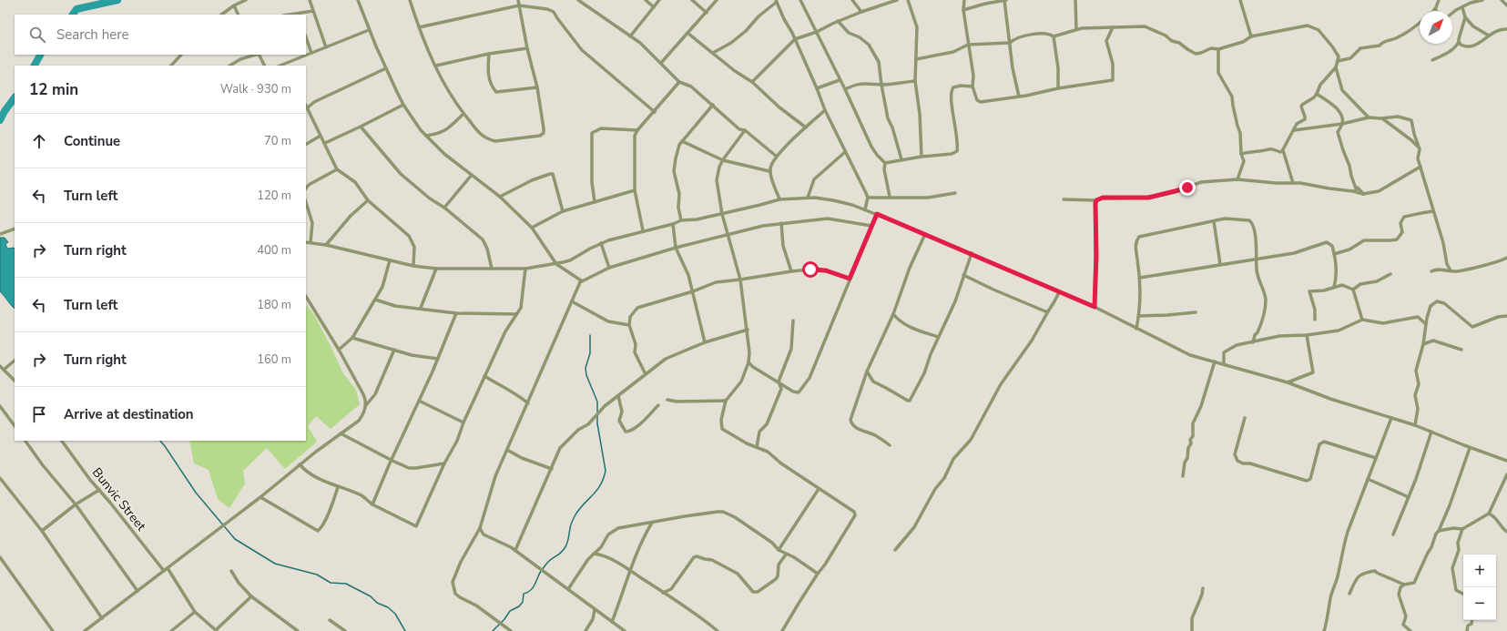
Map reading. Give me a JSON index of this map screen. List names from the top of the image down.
{
  "streets": {
    "street": ["Bunvic Street"]
  },
  "north": "top right",
  "page": {
    "search": "Search here",
    "heading": ["12 min", "Walk · 930 m"],
    "list": [
      ["Continue", "70 m"],
      ["Turn left", "120 m"],
      ["Turn right", "400 m"],
      ["Turn left", "180 m"],
      ["Turn right", "160 m"],
      "Arrive at destination"
    ],
    "map_buttons": ["+", "−"]
  }
}
